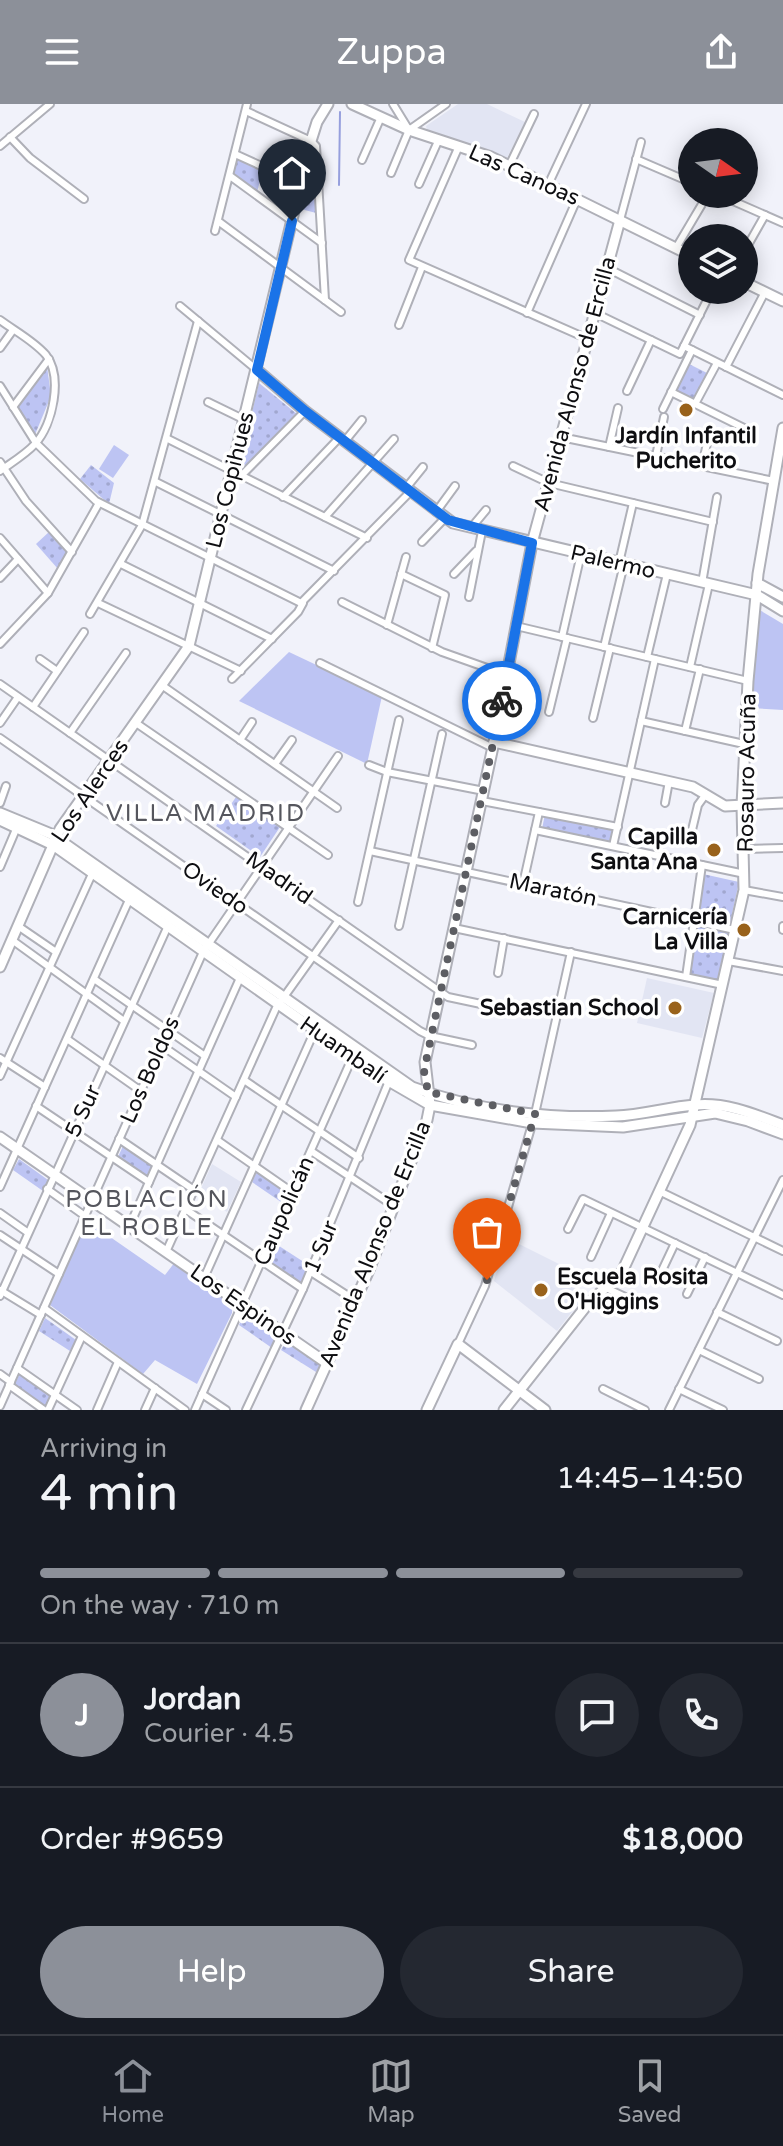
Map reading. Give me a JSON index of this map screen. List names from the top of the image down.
{
  "streets": {
    "street": [
      "Las Canoas",
      "Avenida Alonso de Ercilla",
      "Los Copihues",
      "Palermo",
      "Rosauro Acuña",
      "Los Alerces",
      "Madrid",
      "Oviedo",
      "Maratón",
      "Huambalí",
      "Los Boldos",
      "5 Sur",
      "Caupolicán",
      "1 Sur",
      "Los Espinos"
    ]
  },
  "crossings": [
    ["Las Canoas", "Avenida Alonso de Ercilla"],
    ["Avenida Alonso de Ercilla", "Palermo"],
    ["Avenida Alonso de Ercilla", "Madrid"],
    ["Avenida Alonso de Ercilla", "Oviedo"],
    ["Avenida Alonso de Ercilla", "Maratón"],
    ["Avenida Alonso de Ercilla", "Huambalí"],
    ["Avenida Alonso de Ercilla", "Los Espinos"],
    ["Los Copihues", "Palermo"],
    ["Los Copihues", "Los Alerces"],
    ["Palermo", "Rosauro Acuña"],
    ["Rosauro Acuña", "Maratón"],
    ["Rosauro Acuña", "Huambalí"],
    ["Los Alerces", "Madrid"],
    ["Los Alerces", "Oviedo"],
    ["Los Alerces", "Huambalí"],
    ["Madrid", "Los Boldos"],
    ["Oviedo", "Los Boldos"],
    ["Huambalí", "Los Boldos"],
    ["Huambalí", "5 Sur"],
    ["Huambalí", "Caupolicán"],
    ["Huambalí", "1 Sur"],
    ["Los Boldos", "Los Espinos"],
    ["5 Sur", "Los Espinos"],
    ["Caupolicán", "Los Espinos"],
    ["1 Sur", "Los Espinos"]
  ],
  "districts": ["VILLA MADRID", "POBLACIÓN EL ROBLE"],
  "places": [
    "Jardín Infantil Pucherito",
    "Capilla Santa Ana",
    "Carnicería La Villa",
    "Sebastian School",
    "Escuela Rosita O'Higgins"
  ],
  "north": "right",
  "page": {
    "header": "Zuppa",
    "heading": ["4 min", "Arriving in", "14:45–14:50"],
    "panel": [
      "Jordan",
      "Courier · 4.5",
      "Order #9659",
      "$18,000"
    ],
    "bar": "On the way · 710 m",
    "round": "J",
    "buttons": ["Help", "Share"],
    "tabs": ["Home", "Map", "Saved"]
  }
}
